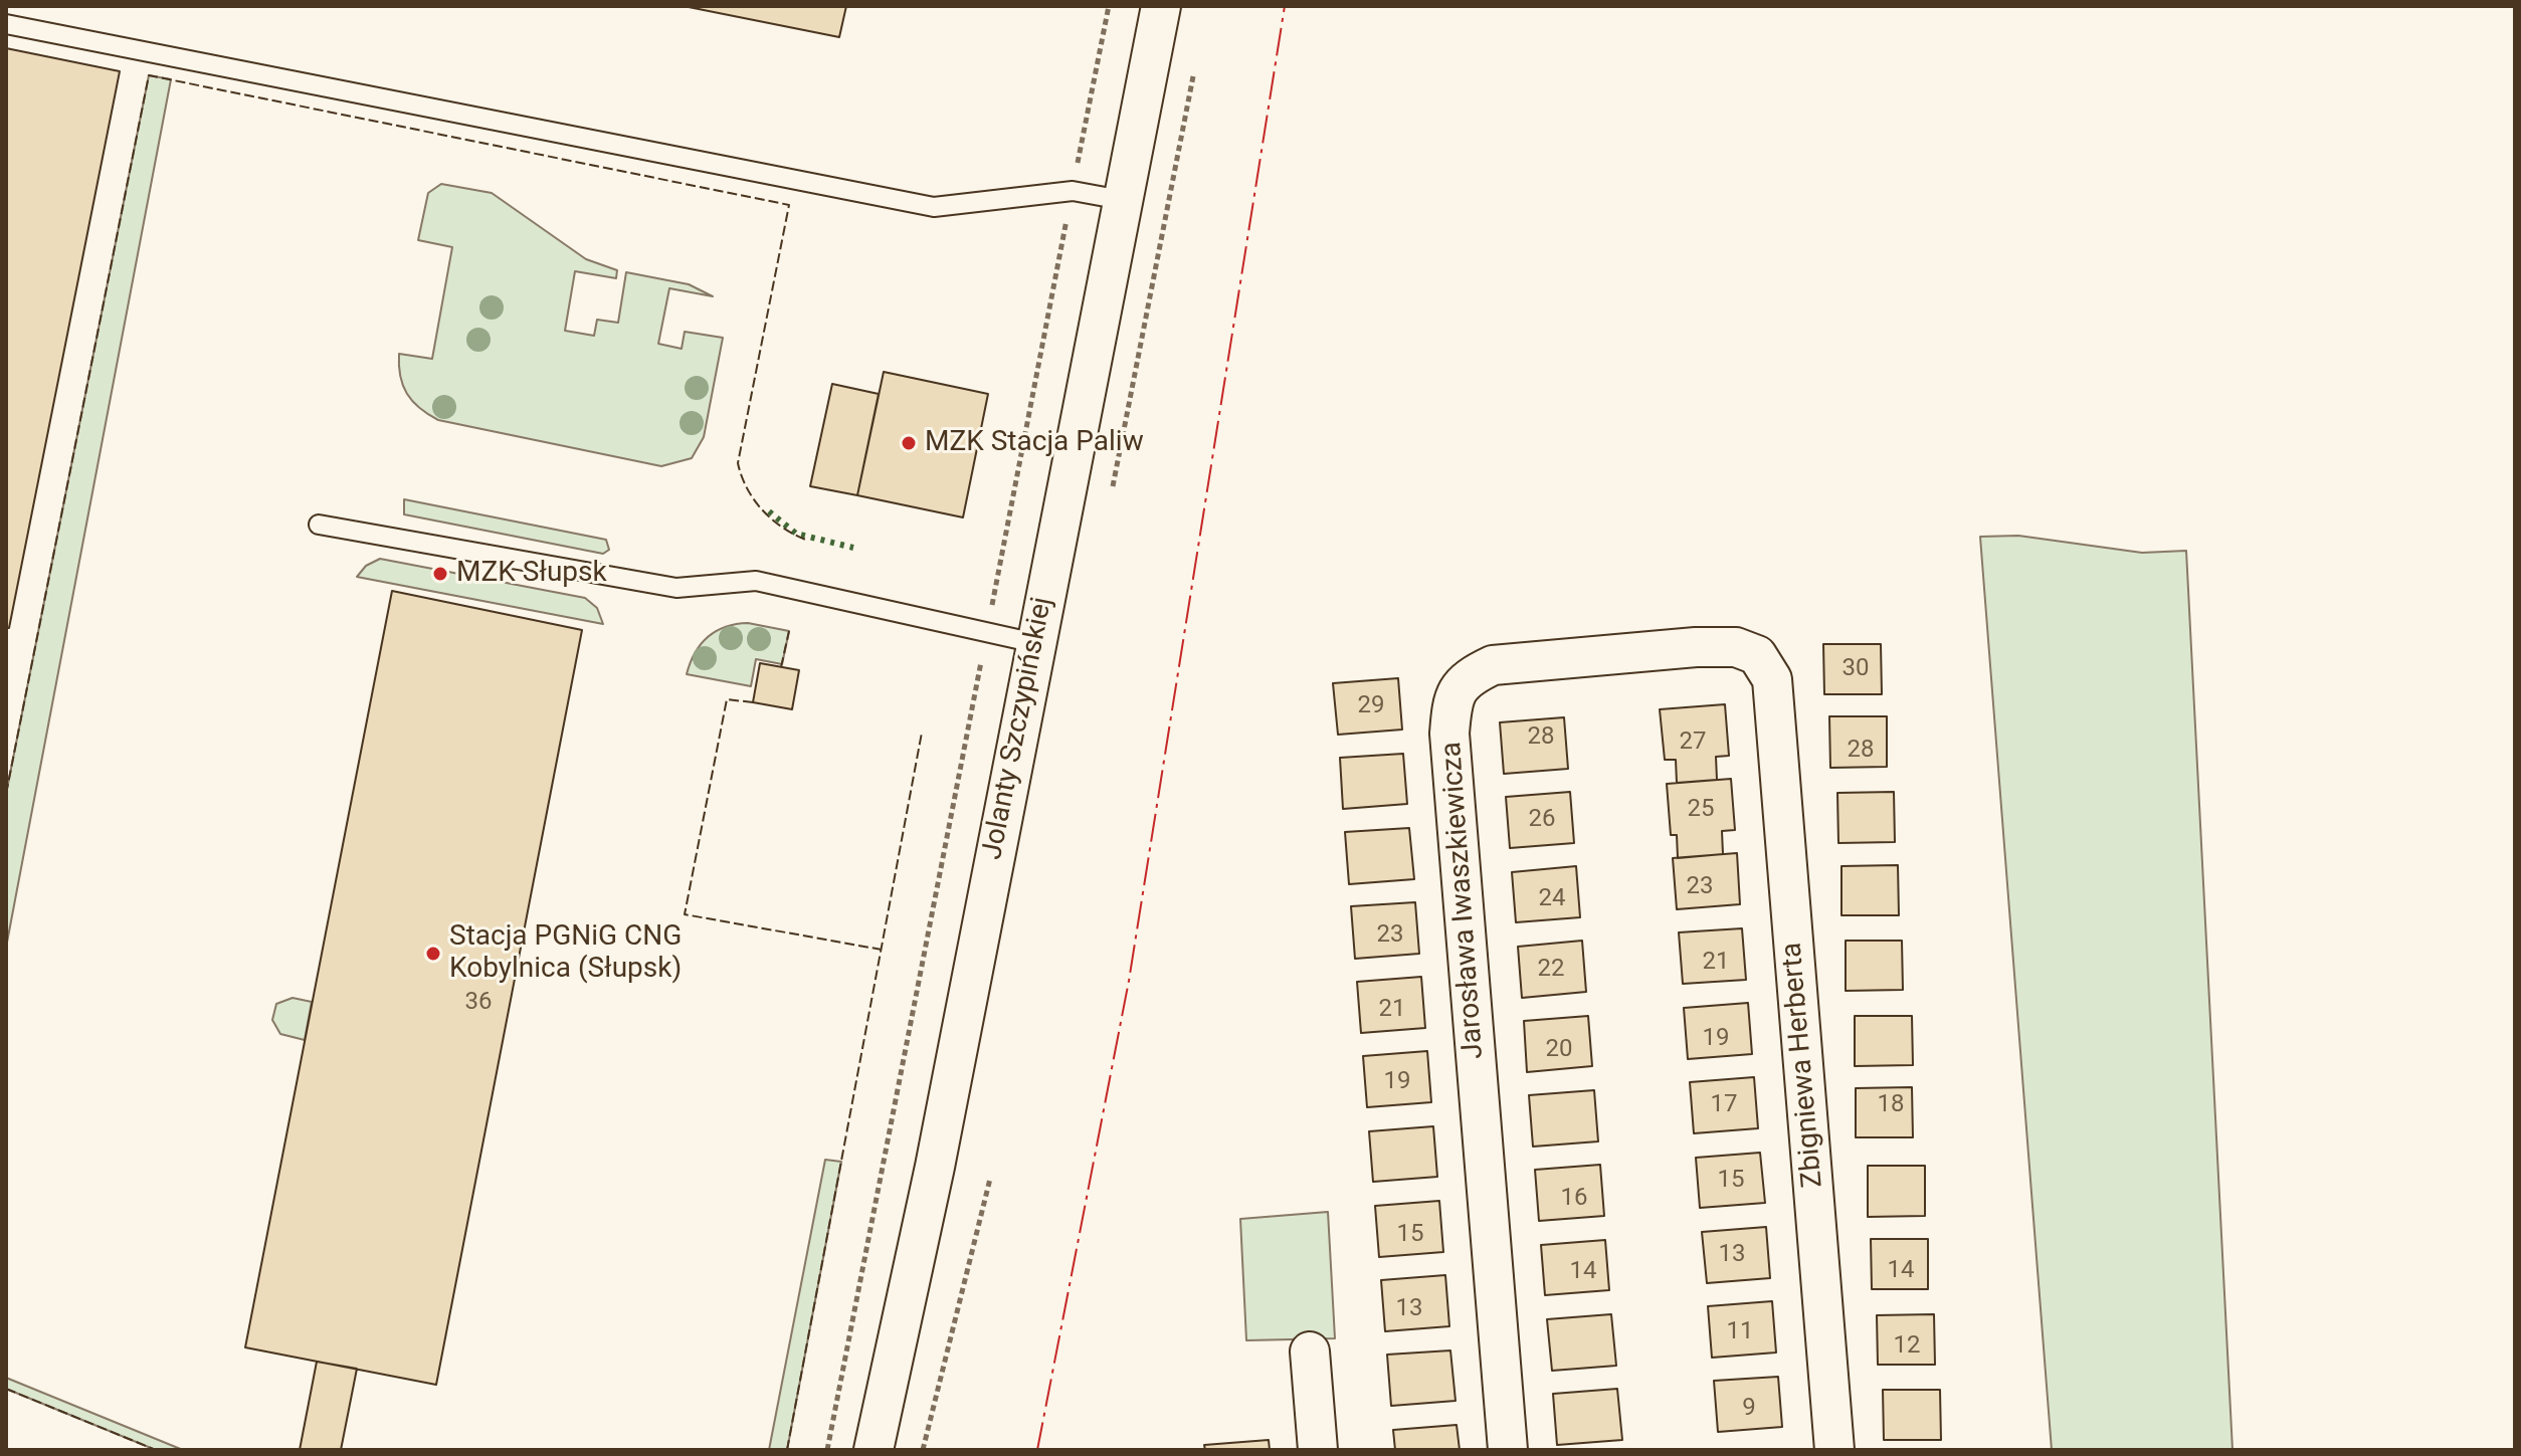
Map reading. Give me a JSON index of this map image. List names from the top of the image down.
{
  "streets": {
    "street": ["Jolanty Szczypińskiej", "Jarosława Iwaszkiewicza", "Zbigniewa Herberta"]
  },
  "crossings": [
    ["Jarosława Iwaszkiewicza", "Zbigniewa Herberta"]
  ],
  "places": ["MZK Stacja Paliw", "MZK Słupsk", "Stacja PGNiG CNG Kobylnica (Słupsk)"],
  "house_numbers": [
    "30",
    "29",
    "28",
    "27",
    "28",
    "25",
    "26",
    "23",
    "24",
    "23",
    "21",
    "22",
    "36",
    "21",
    "19",
    "20",
    "19",
    "17",
    "18",
    "15",
    "16",
    "15",
    "13",
    "14",
    "14",
    "13",
    "11",
    "12",
    "9"
  ]
}
